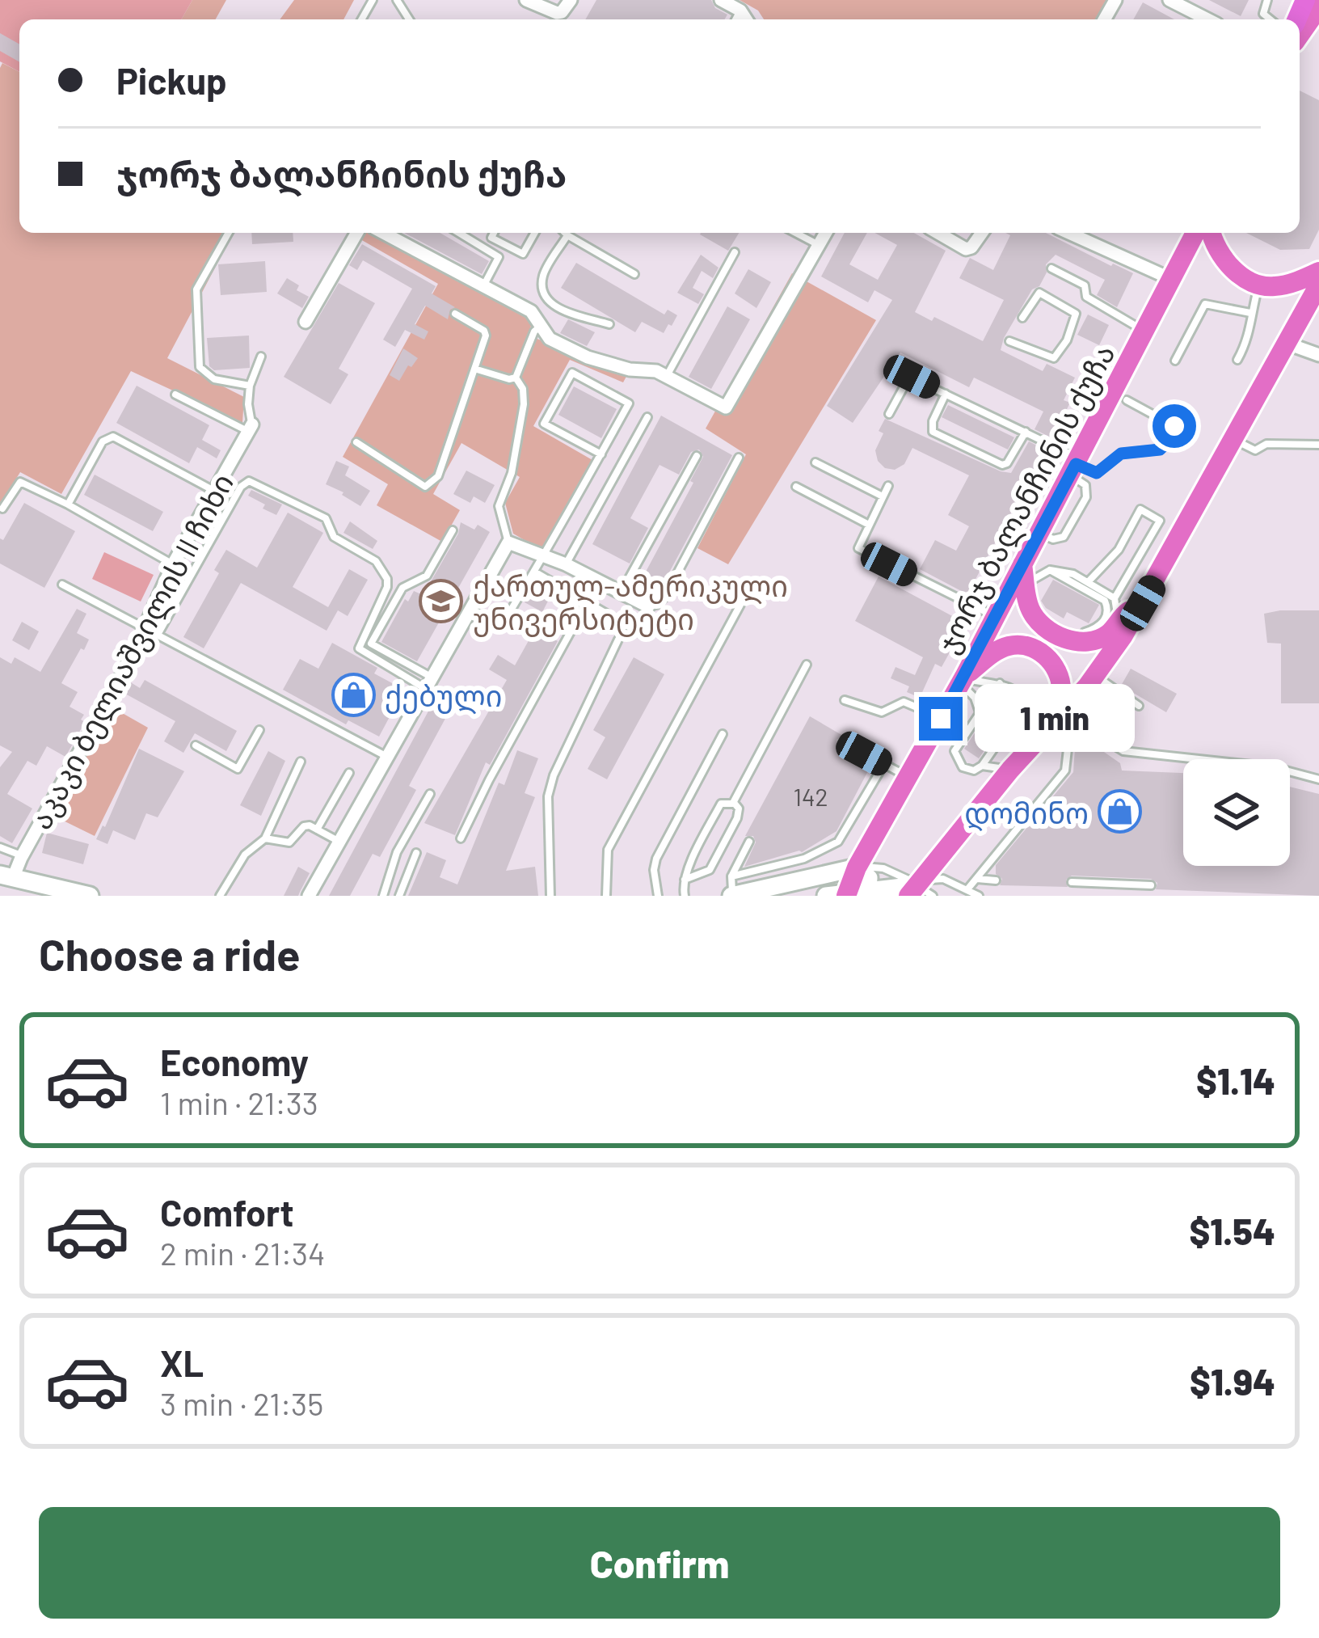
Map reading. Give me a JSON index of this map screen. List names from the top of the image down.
{
  "streets": {
    "main road": ["ჯორჯ ბალანჩინის ქუჩა"],
    "street": ["აკაკი ბელიაშვილის II ჩიხი"]
  },
  "places": {
    "school or university": ["ქართულ-ამერიკული უნივერსიტეტი"],
    "shop": ["ქებული", "დომინო"]
  },
  "house_numbers": ["142"],
  "page": {
    "banner": ["Pickup", "ჯორჯ ბალანჩინის ქუჩა"],
    "bubble": "1 min",
    "heading": "Choose a ride",
    "list": [
      {
        "name": "Economy",
        "note": "1 min · 21:33",
        "value": "$1.14"
      },
      {
        "name": "Comfort",
        "note": "2 min · 21:34",
        "value": "$1.54"
      },
      {
        "name": "XL",
        "note": "3 min · 21:35",
        "value": "$1.94"
      }
    ],
    "buttons": "Confirm"
  }
}
